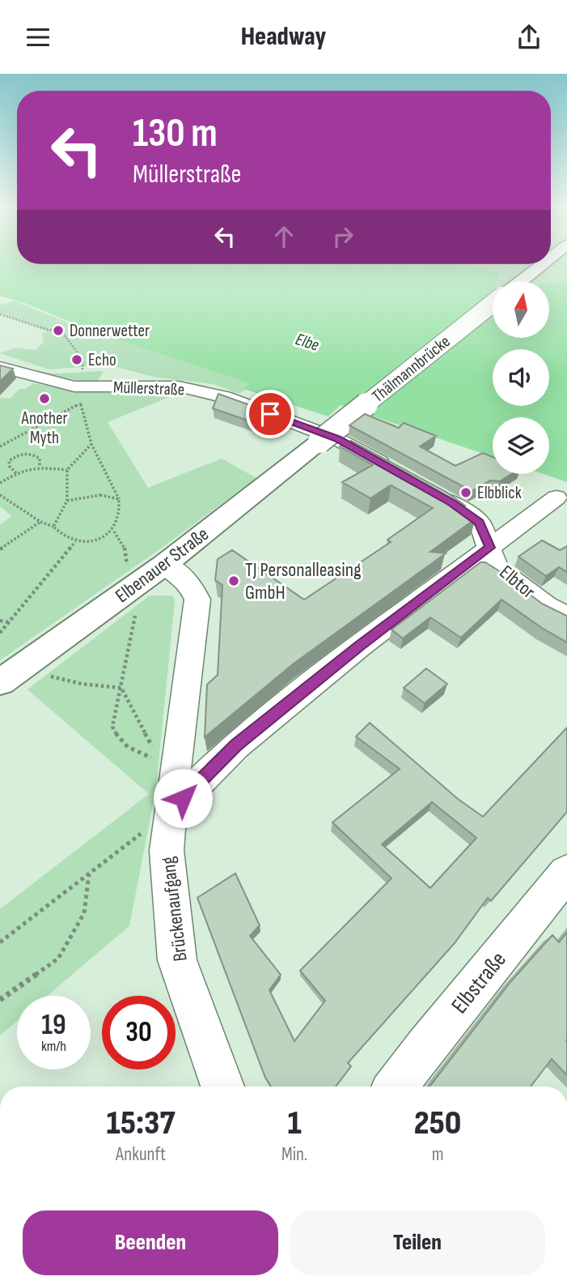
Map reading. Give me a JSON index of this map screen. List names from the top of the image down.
{
  "streets": {
    "street": [
      "Thälmannbrücke",
      "Müllerstraße",
      "Elbenauer Straße",
      "Elbtor",
      "Brückenaufgang",
      "Elbstraße"
    ]
  },
  "crossings": [
    ["Thälmannbrücke", "Elbenauer Straße"],
    ["Elbenauer Straße", "Brückenaufgang"]
  ],
  "water": ["Elbe"],
  "places": [
    "Donnerwetter",
    "Echo",
    "Another Myth",
    "Elbblick",
    "TJ Personalleasing GmbH"
  ],
  "north": "top",
  "page": {
    "header": "Headway",
    "turn": ["130 m", "Müllerstraße"],
    "speed": "19 km/h",
    "limit": "30",
    "eta": [
      "15:37",
      "Ankunft",
      "1",
      "Min.",
      "250",
      "m"
    ],
    "buttons": ["Beenden", "Teilen"]
  }
}
